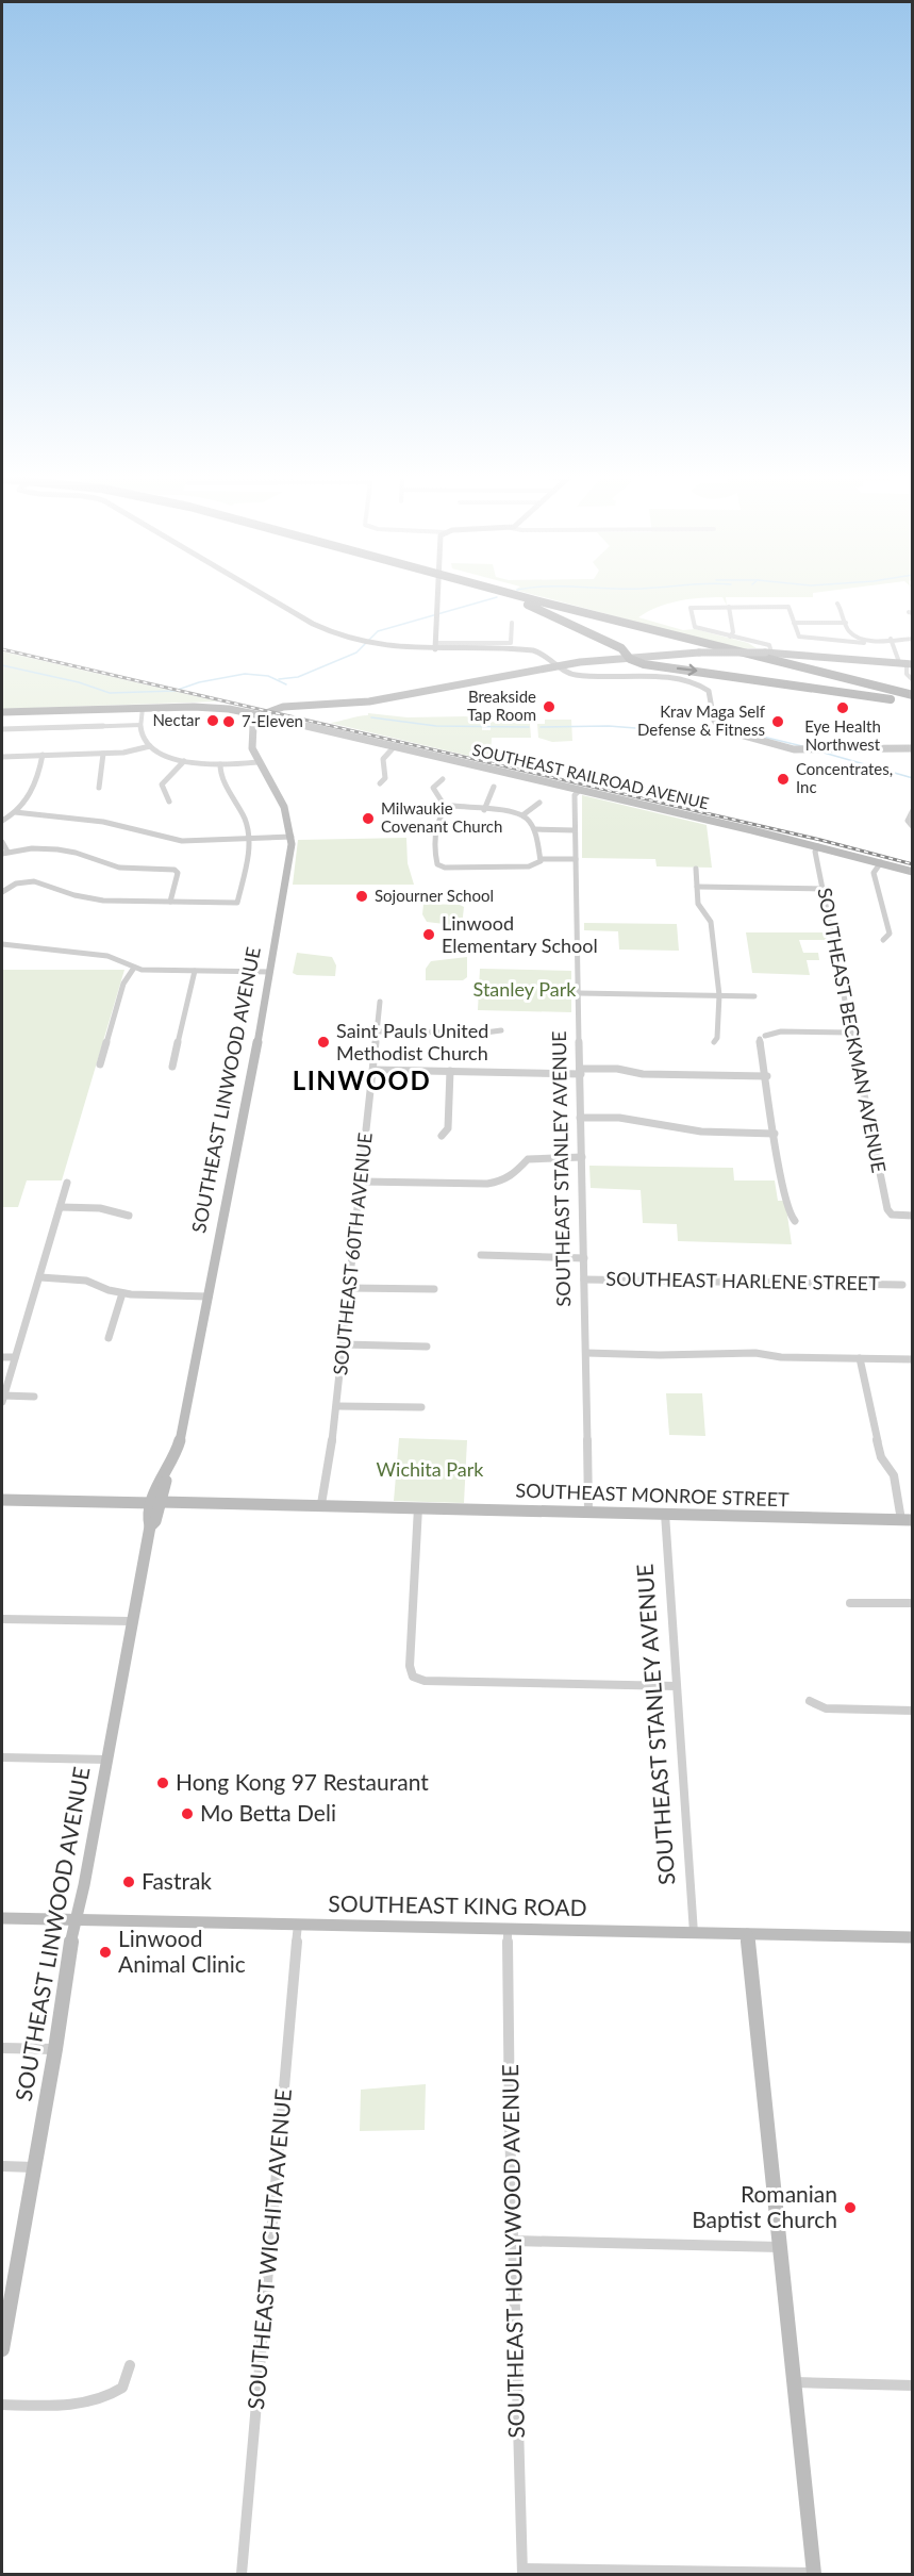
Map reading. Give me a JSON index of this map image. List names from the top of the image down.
{
  "streets": {
    "street": [
      "SOUTHEAST RAILROAD AVENUE",
      "SOUTHEAST BECKMAN AVENUE",
      "SOUTHEAST LINWOOD AVENUE",
      "SOUTHEAST STANLEY AVENUE",
      "SOUTHEAST 60TH AVENUE",
      "SOUTHEAST HARLENE STREET",
      "SOUTHEAST MONROE STREET",
      "SOUTHEAST KING ROAD",
      "SOUTHEAST WICHITA AVENUE",
      "SOUTHEAST HOLLYWOOD AVENUE"
    ]
  },
  "crossings": [
    ["SOUTHEAST RAILROAD AVENUE", "SOUTHEAST BECKMAN AVENUE"],
    ["SOUTHEAST RAILROAD AVENUE", "SOUTHEAST LINWOOD AVENUE"],
    ["SOUTHEAST RAILROAD AVENUE", "SOUTHEAST STANLEY AVENUE"],
    ["SOUTHEAST LINWOOD AVENUE", "SOUTHEAST MONROE STREET"],
    ["SOUTHEAST LINWOOD AVENUE", "SOUTHEAST KING ROAD"],
    ["SOUTHEAST STANLEY AVENUE", "SOUTHEAST HARLENE STREET"],
    ["SOUTHEAST STANLEY AVENUE", "SOUTHEAST MONROE STREET"],
    ["SOUTHEAST STANLEY AVENUE", "SOUTHEAST KING ROAD"],
    ["SOUTHEAST 60TH AVENUE", "SOUTHEAST MONROE STREET"],
    ["SOUTHEAST KING ROAD", "SOUTHEAST WICHITA AVENUE"],
    ["SOUTHEAST KING ROAD", "SOUTHEAST HOLLYWOOD AVENUE"]
  ],
  "districts": ["LINWOOD"],
  "parks": ["Stanley Park", "Wichita Park"],
  "places": [
    "Breakside Tap Room",
    "Eye Health Northwest",
    "Nectar",
    "7-Eleven",
    "Krav Maga Self Defense & Fitness",
    "Concentrates, Inc",
    "Milwaukie Covenant Church",
    "Sojourner School",
    "Linwood Elementary School",
    "Saint Pauls United Methodist Church",
    "Hong Kong 97 Restaurant",
    "Mo Betta Deli",
    "Fastrak",
    "Linwood Animal Clinic",
    "Romanian Baptist Church"
  ]
}
